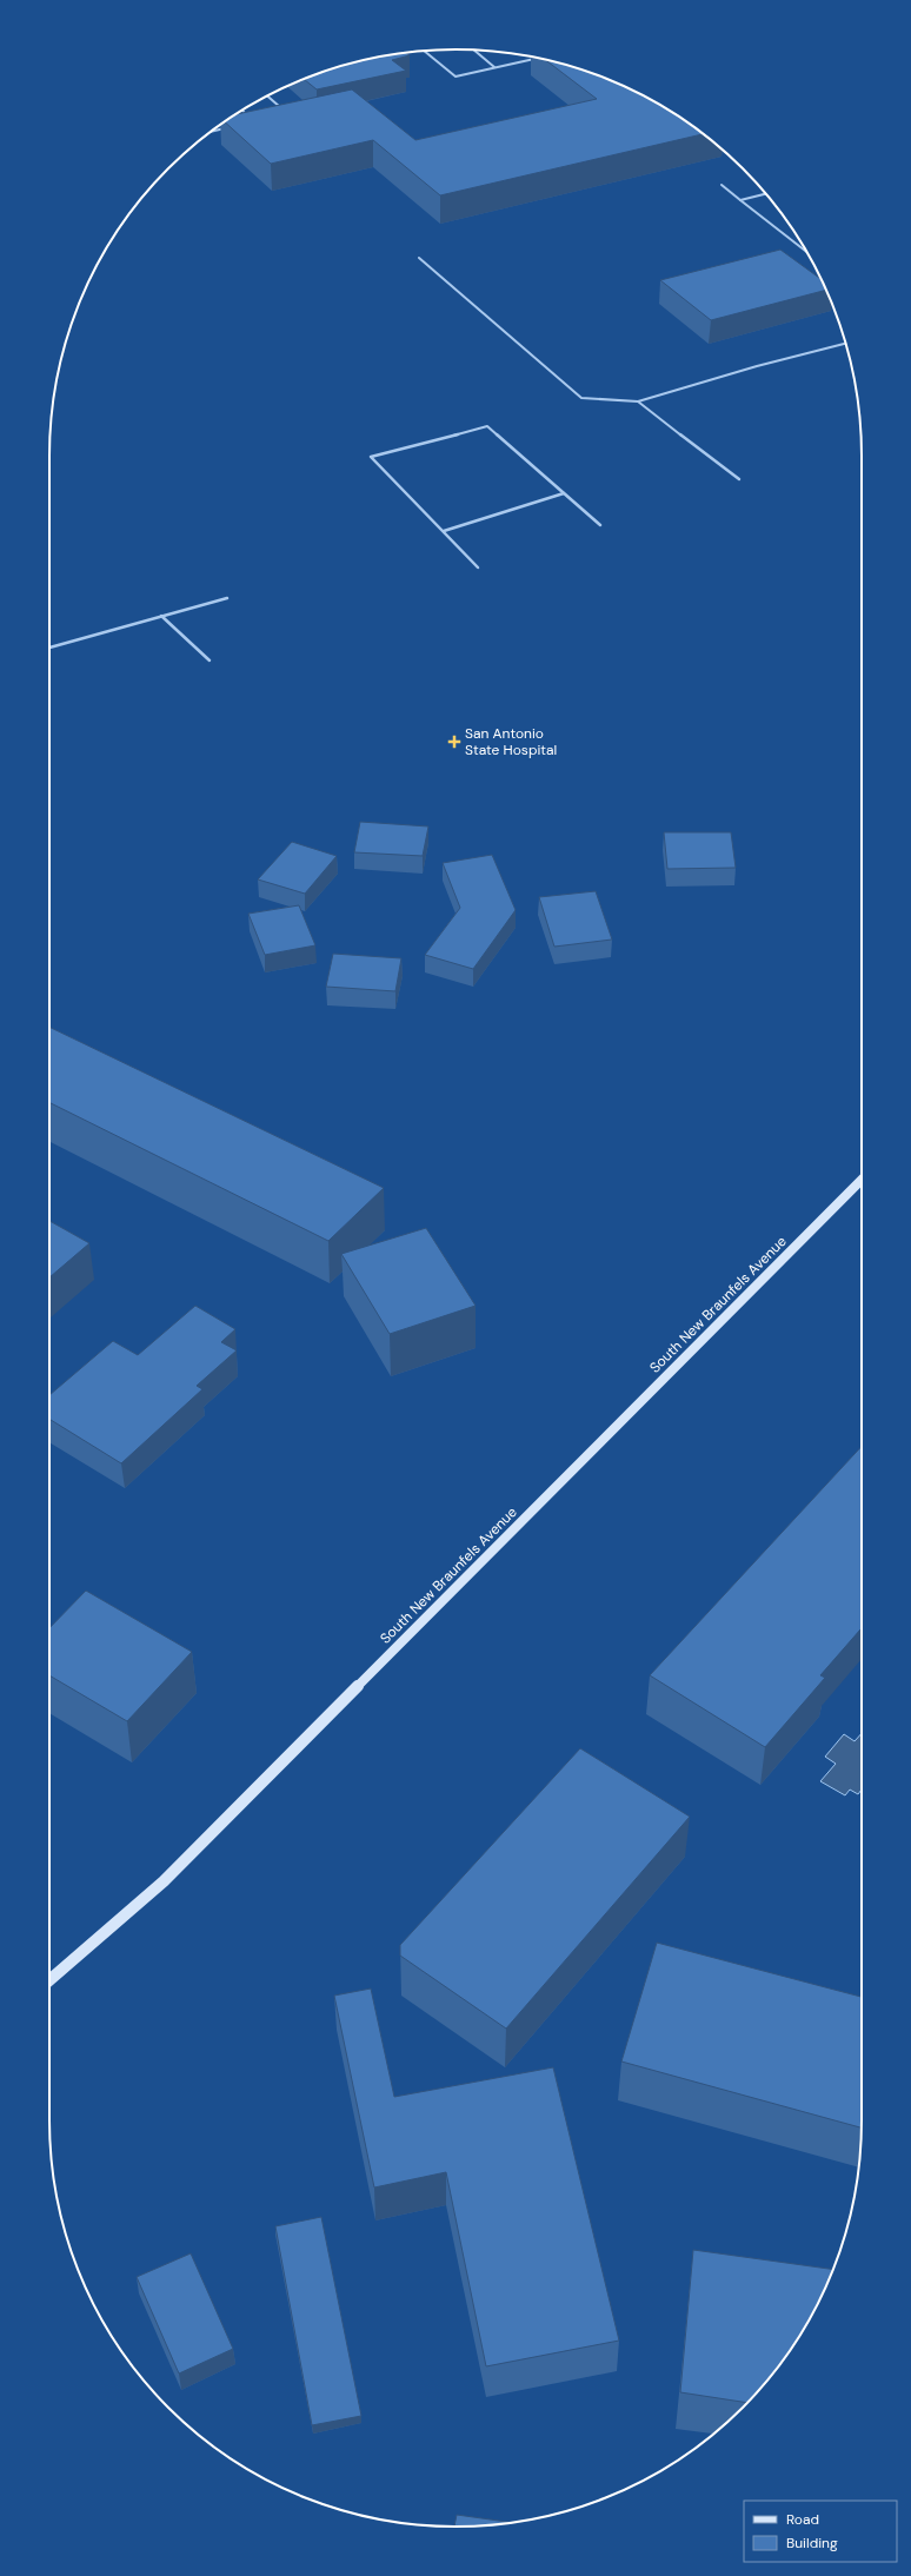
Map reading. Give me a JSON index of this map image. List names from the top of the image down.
{
  "streets": {
    "main road": ["South New Braunfels Avenue"]
  },
  "places": {
    "health": ["San Antonio State Hospital"]
  },
  "legend": ["Road", "Building"]
}
